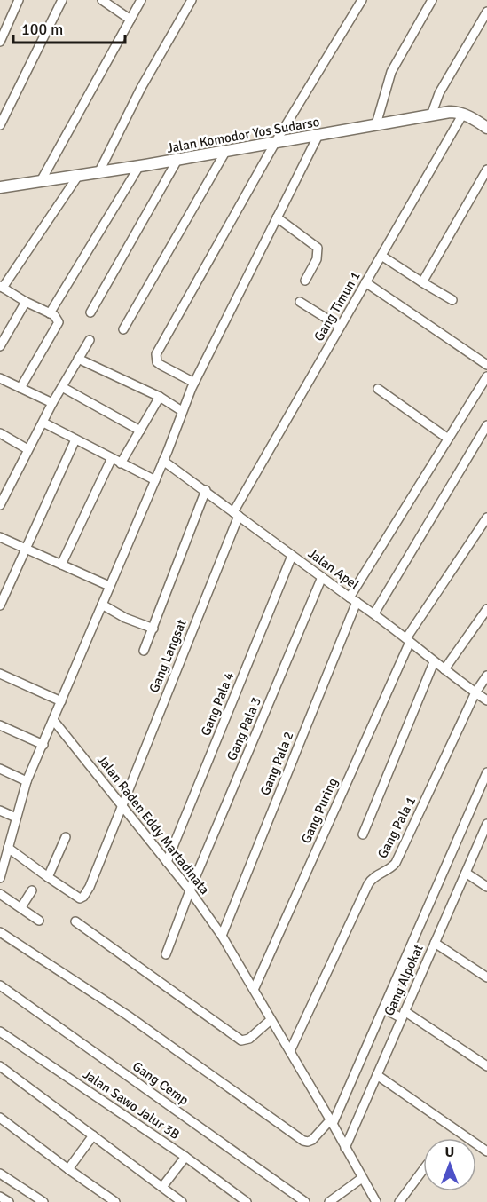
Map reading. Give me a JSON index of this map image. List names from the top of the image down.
{
  "streets": {
    "street": [
      "Jalan Komodor Yos Sudarso",
      "Gang Timun 1",
      "Jalan Apel",
      "Gang Langsat",
      "Gang Pala 4",
      "Gang Pala 3",
      "Gang Pala 2",
      "Gang Puring",
      "Jalan Raden Eddy Martadinata",
      "Gang Pala 1",
      "Gang Alpokat",
      "Gang Cemp",
      "Jalan Sawo Jalur 3B"
    ]
  },
  "crossings": [
    ["Jalan Komodor Yos Sudarso", "Gang Timun 1"],
    ["Gang Timun 1", "Jalan Apel"],
    ["Gang Timun 1", "Gang Langsat"],
    ["Jalan Apel", "Gang Langsat"],
    ["Jalan Apel", "Gang Pala 4"],
    ["Jalan Apel", "Gang Pala 3"],
    ["Jalan Apel", "Gang Pala 2"],
    ["Jalan Apel", "Gang Puring"],
    ["Jalan Apel", "Gang Pala 1"],
    ["Gang Langsat", "Jalan Raden Eddy Martadinata"],
    ["Gang Pala 4", "Jalan Raden Eddy Martadinata"],
    ["Gang Pala 3", "Jalan Raden Eddy Martadinata"],
    ["Gang Pala 2", "Jalan Raden Eddy Martadinata"],
    ["Gang Puring", "Jalan Raden Eddy Martadinata"],
    ["Jalan Raden Eddy Martadinata", "Gang Pala 1"],
    ["Jalan Raden Eddy Martadinata", "Gang Alpokat"]
  ],
  "scale_bar": "100 m",
  "north": "top"
}
